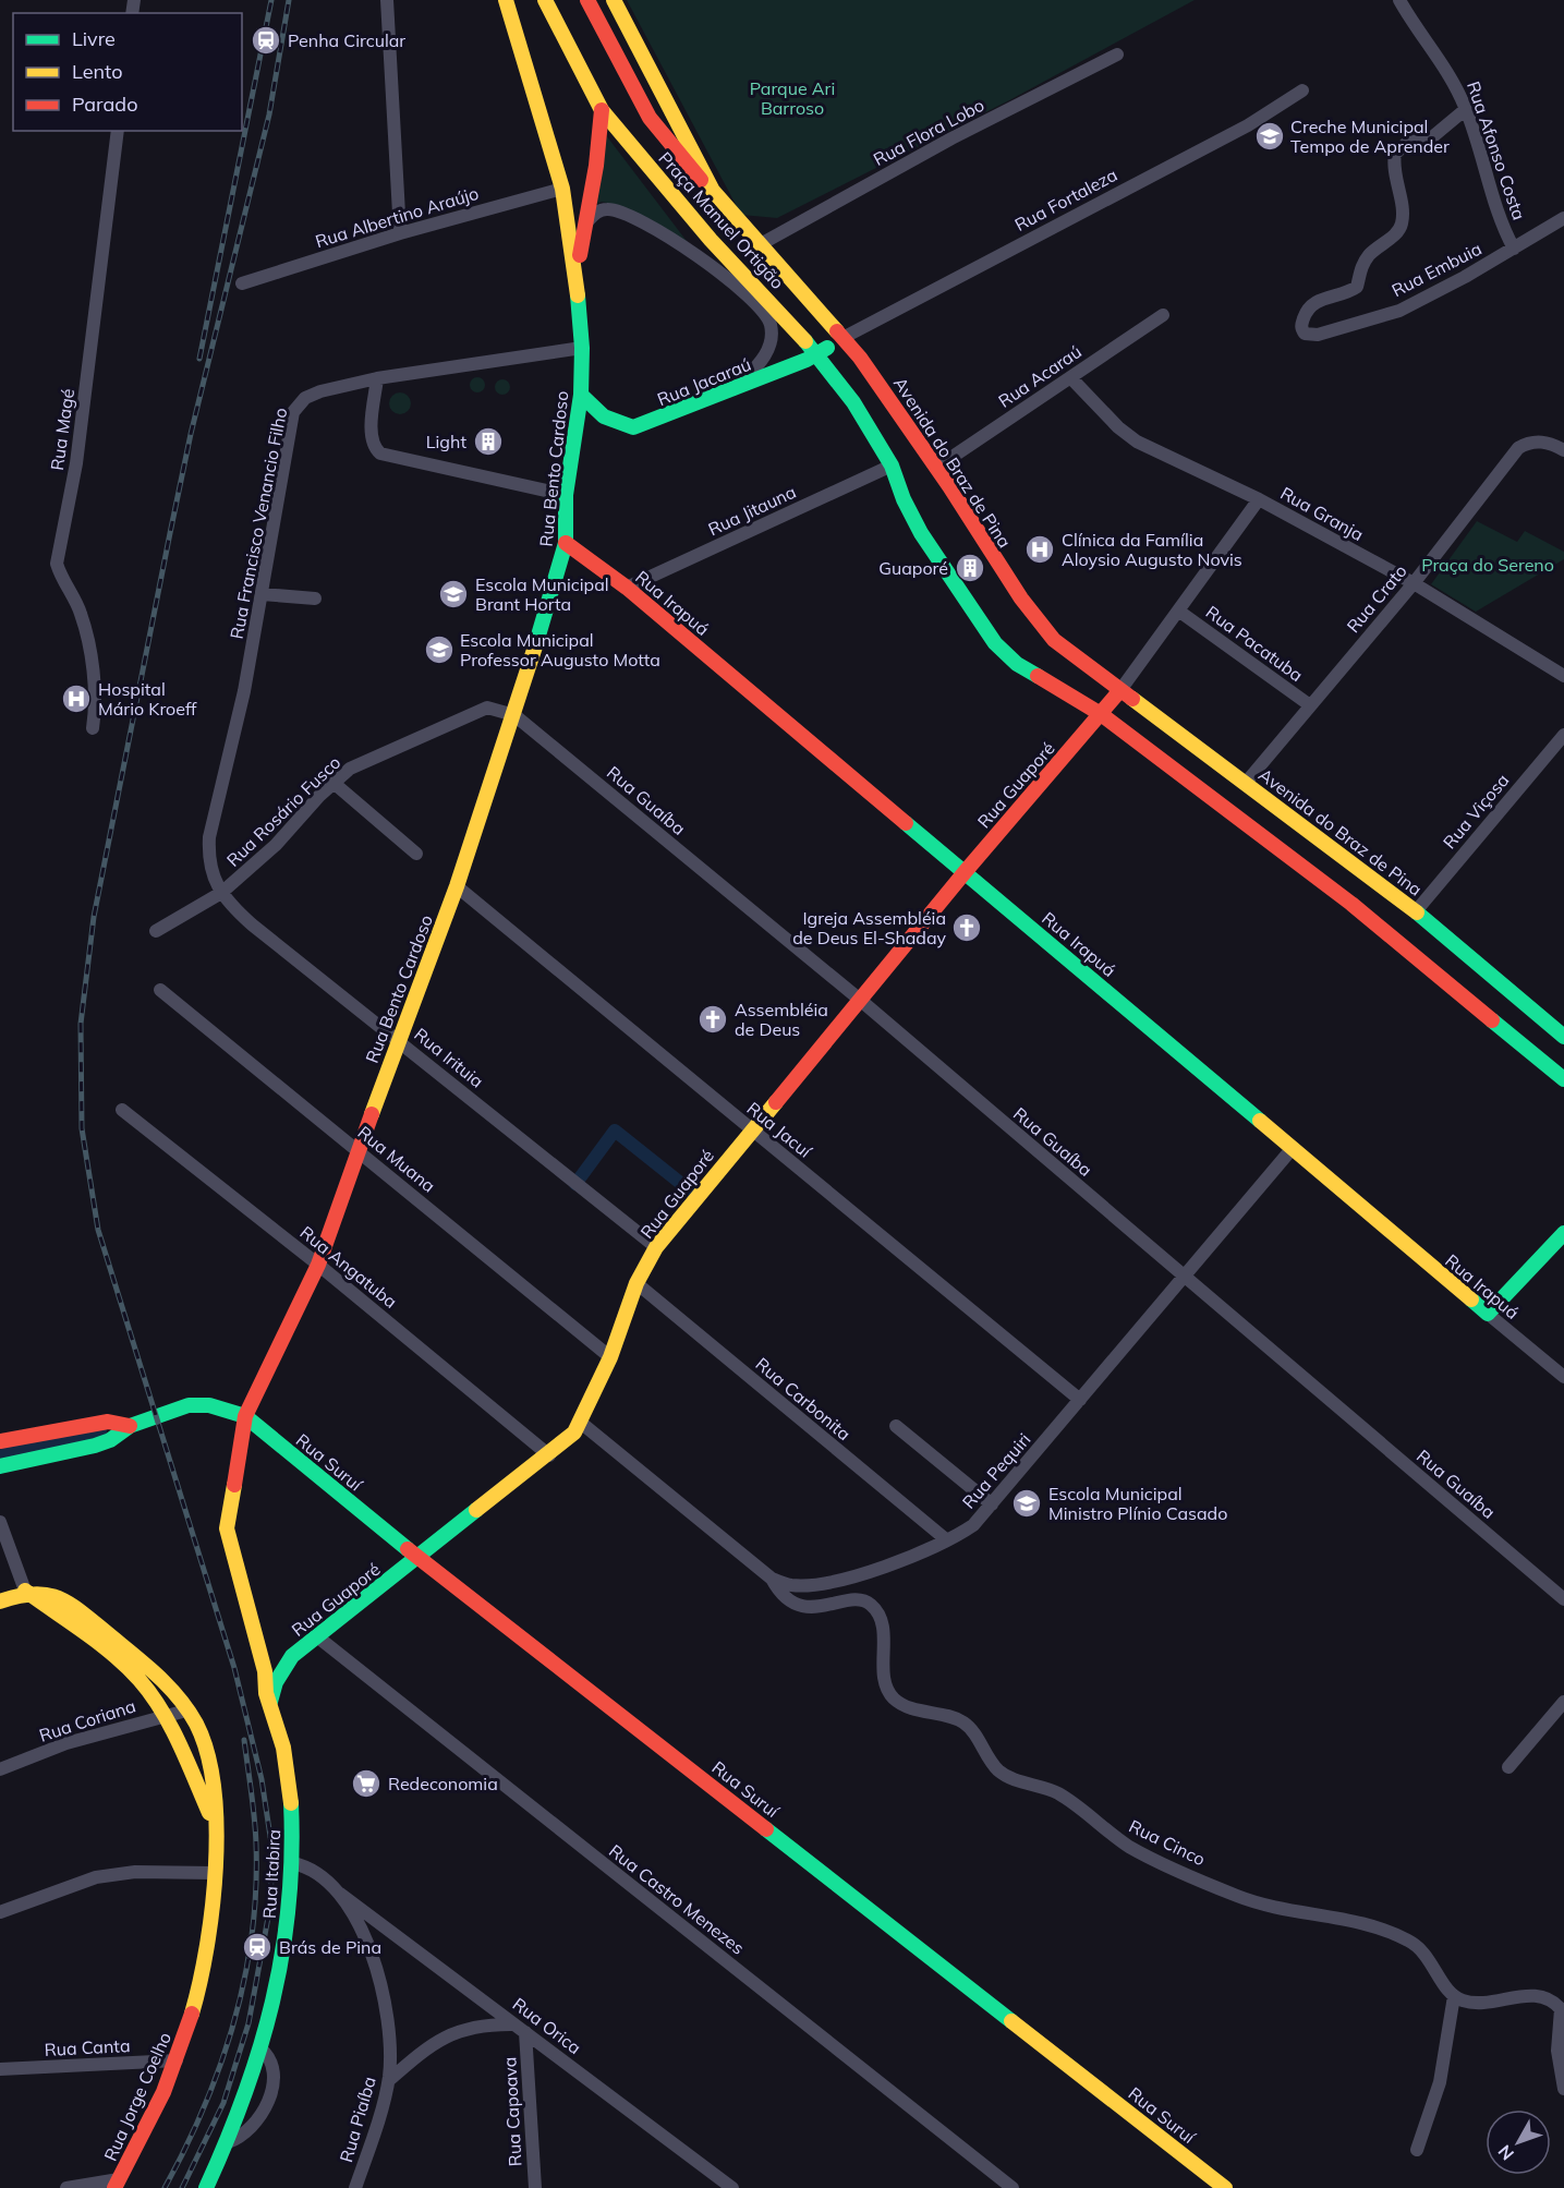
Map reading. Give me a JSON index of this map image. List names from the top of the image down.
{
  "streets": {
    "main road": [
      "Praça Manuel Ortigão",
      "Rua Jacaraú",
      "Avenida do Braz de Pina",
      "Rua Bento Cardoso",
      "Rua Irapuá",
      "Rua Guaporé",
      "Rua Suruí",
      "Rua Itabira",
      "Rua Jorge Coelho"
    ],
    "street": [
      "Rua Flora Lobo",
      "Rua Afonso Costa",
      "Rua Fortaleza",
      "Rua Albertino Araújo",
      "Rua Embuia",
      "Rua Acaraú",
      "Rua Magé",
      "Rua Jitauna",
      "Rua Granja",
      "Rua Francisco Venancio Filho",
      "Rua Crato",
      "Rua Pacatuba",
      "Rua Guaíba",
      "Rua Rosário Fusco",
      "Rua Viçosa",
      "Rua Irituia",
      "Rua Jacuí",
      "Rua Muana",
      "Rua Angatuba",
      "Rua Carbonita",
      "Rua Pequiri",
      "Rua Coriana",
      "Rua Cinco",
      "Rua Castro Menezes",
      "Rua Orica",
      "Rua Canta",
      "Rua Capoava",
      "Rua Piaíba"
    ]
  },
  "crossings": [
    ["Rua Flora Lobo", "Avenida do Braz de Pina"],
    ["Rua Afonso Costa", "Rua Embuia"],
    ["Rua Fortaleza", "Rua Jacaraú"],
    ["Rua Fortaleza", "Avenida do Braz de Pina"],
    ["Praça Manuel Ortigão", "Rua Jacaraú"],
    ["Rua Acaraú", "Avenida do Braz de Pina"],
    ["Rua Acaraú", "Rua Granja"],
    ["Rua Jacaraú", "Avenida do Braz de Pina"],
    ["Rua Jacaraú", "Rua Bento Cardoso"],
    ["Avenida do Braz de Pina", "Rua Crato"],
    ["Avenida do Braz de Pina", "Rua Guaporé"],
    ["Avenida do Braz de Pina", "Rua Viçosa"],
    ["Rua Bento Cardoso", "Rua Francisco Venancio Filho"],
    ["Rua Bento Cardoso", "Rua Irapuá"],
    ["Rua Bento Cardoso", "Rua Guaporé"],
    ["Rua Bento Cardoso", "Rua Guaíba"],
    ["Rua Bento Cardoso", "Rua Rosário Fusco"],
    ["Rua Bento Cardoso", "Rua Irituia"],
    ["Rua Bento Cardoso", "Rua Jacuí"],
    ["Rua Bento Cardoso", "Rua Muana"],
    ["Rua Bento Cardoso", "Rua Angatuba"],
    ["Rua Bento Cardoso", "Rua Suruí"],
    ["Rua Bento Cardoso", "Rua Itabira"],
    ["Rua Jitauna", "Rua Irapuá"],
    ["Rua Granja", "Rua Crato"],
    ["Rua Francisco Venancio Filho", "Rua Rosário Fusco"],
    ["Rua Francisco Venancio Filho", "Rua Irituia"],
    ["Rua Crato", "Rua Pacatuba"],
    ["Rua Irapuá", "Rua Guaporé"],
    ["Rua Irapuá", "Rua Pequiri"],
    ["Rua Guaporé", "Rua Guaíba"],
    ["Rua Guaporé", "Rua Irituia"],
    ["Rua Guaporé", "Rua Jacuí"],
    ["Rua Guaporé", "Rua Muana"],
    ["Rua Guaporé", "Rua Angatuba"],
    ["Rua Guaporé", "Rua Carbonita"],
    ["Rua Guaporé", "Rua Suruí"],
    ["Rua Guaporé", "Rua Pequiri"],
    ["Rua Guaporé", "Rua Itabira"],
    ["Rua Guaporé", "Rua Castro Menezes"],
    ["Rua Guaíba", "Rua Rosário Fusco"],
    ["Rua Guaíba", "Rua Pequiri"],
    ["Rua Rosário Fusco", "Rua Irituia"],
    ["Rua Jacuí", "Rua Pequiri"],
    ["Rua Carbonita", "Rua Pequiri"],
    ["Rua Pequiri", "Rua Cinco"],
    ["Rua Coriana", "Rua Jorge Coelho"],
    ["Rua Itabira", "Rua Piaíba"],
    ["Rua Orica", "Rua Capoava"],
    ["Rua Orica", "Rua Piaíba"],
    ["Rua Canta", "Rua Jorge Coelho"]
  ],
  "parks": ["Parque Ari Barroso", "Praça do Sereno"],
  "places": {
    "station": ["Penha Circular", "Brás de Pina"],
    "school or university": [
      "Creche Municipal Tempo de Aprender",
      "Escola Municipal Brant Horta",
      "Escola Municipal Professor Augusto Motta",
      "Escola Municipal Ministro Plínio Casado"
    ],
    "building": ["Light", "Guaporé"],
    "hospital": ["Clínica da Família Aloysio Augusto Novis", "Hospital Mário Kroeff"],
    "church": ["Igreja Assembléia de Deus El-Shaday", "Assembléia de Deus"],
    "supermarket": ["Redeconomia"]
  },
  "legend": ["Livre", "Lento", "Parado"],
  "north": "bottom left"
}
